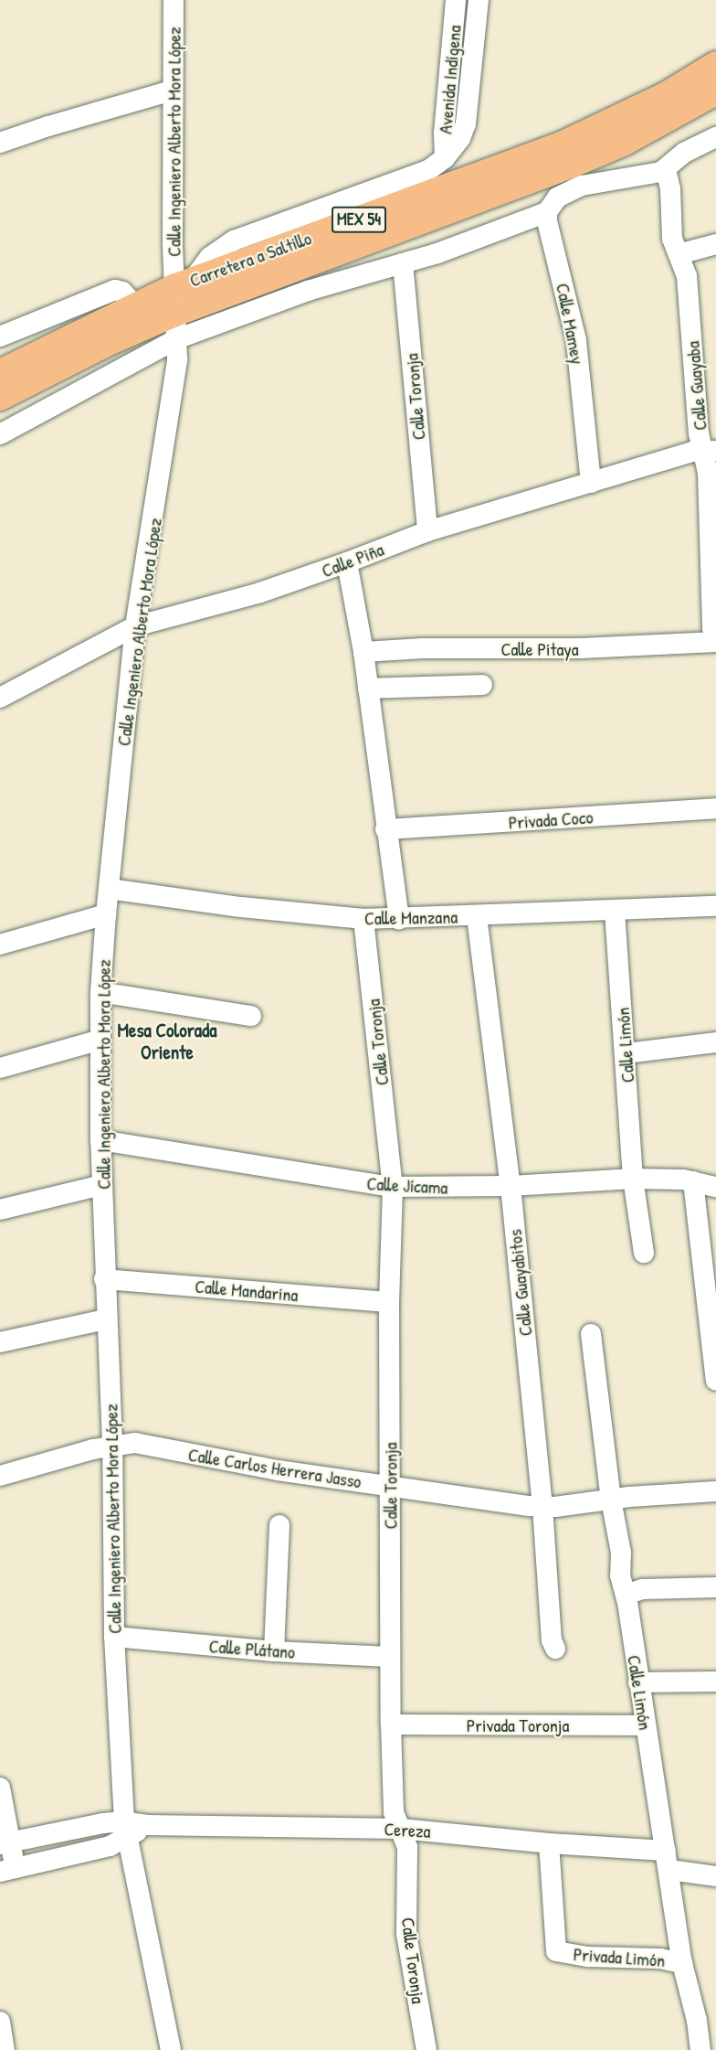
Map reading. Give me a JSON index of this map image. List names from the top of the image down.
{
  "streets": {
    "main road": ["MEX 54", "Carretera a Saltillo"],
    "street": [
      "Avenida Indígena",
      "Calle Ingeniero Alberto Mora López",
      "Calle Mamey",
      "Calle Guayaba",
      "Calle Toronja",
      "Calle Piña",
      "Calle Pitaya",
      "Privada Coco",
      "Calle Manzana",
      "Calle Limón",
      "Calle Jícama",
      "Calle Guayabitos",
      "Calle Mandarina",
      "Calle Carlos Herrera Jasso",
      "Calle Plátano",
      "Privada Toronja",
      "Cereza",
      "Privada Limón"
    ]
  },
  "crossings": [
    ["Avenida Indígena", "Calle Ingeniero Alberto Mora López"],
    ["Avenida Indígena", "Carretera a Saltillo"],
    ["Calle Ingeniero Alberto Mora López", "Carretera a Saltillo"],
    ["Calle Ingeniero Alberto Mora López", "Calle Piña"],
    ["Calle Ingeniero Alberto Mora López", "Calle Manzana"],
    ["Calle Ingeniero Alberto Mora López", "Calle Jícama"],
    ["Calle Ingeniero Alberto Mora López", "Calle Mandarina"],
    ["Calle Ingeniero Alberto Mora López", "Calle Carlos Herrera Jasso"],
    ["Calle Ingeniero Alberto Mora López", "Calle Plátano"],
    ["Calle Ingeniero Alberto Mora López", "Cereza"],
    ["Calle Mamey", "Calle Piña"],
    ["Calle Guayaba", "Calle Piña"],
    ["Calle Toronja", "Calle Piña"],
    ["Calle Toronja", "Calle Manzana"],
    ["Calle Toronja", "Calle Jícama"],
    ["Calle Toronja", "Calle Mandarina"],
    ["Calle Toronja", "Calle Carlos Herrera Jasso"],
    ["Calle Toronja", "Calle Plátano"],
    ["Calle Toronja", "Privada Toronja"],
    ["Calle Toronja", "Cereza"],
    ["Calle Manzana", "Calle Limón"],
    ["Calle Manzana", "Calle Guayabitos"],
    ["Calle Limón", "Calle Jícama"],
    ["Calle Limón", "Calle Carlos Herrera Jasso"],
    ["Calle Limón", "Privada Toronja"],
    ["Calle Limón", "Cereza"],
    ["Calle Limón", "Privada Limón"],
    ["Calle Jícama", "Calle Guayabitos"],
    ["Calle Guayabitos", "Calle Carlos Herrera Jasso"],
    ["Cereza", "Privada Limón"]
  ],
  "districts": ["Mesa Colorada Oriente"]
}
